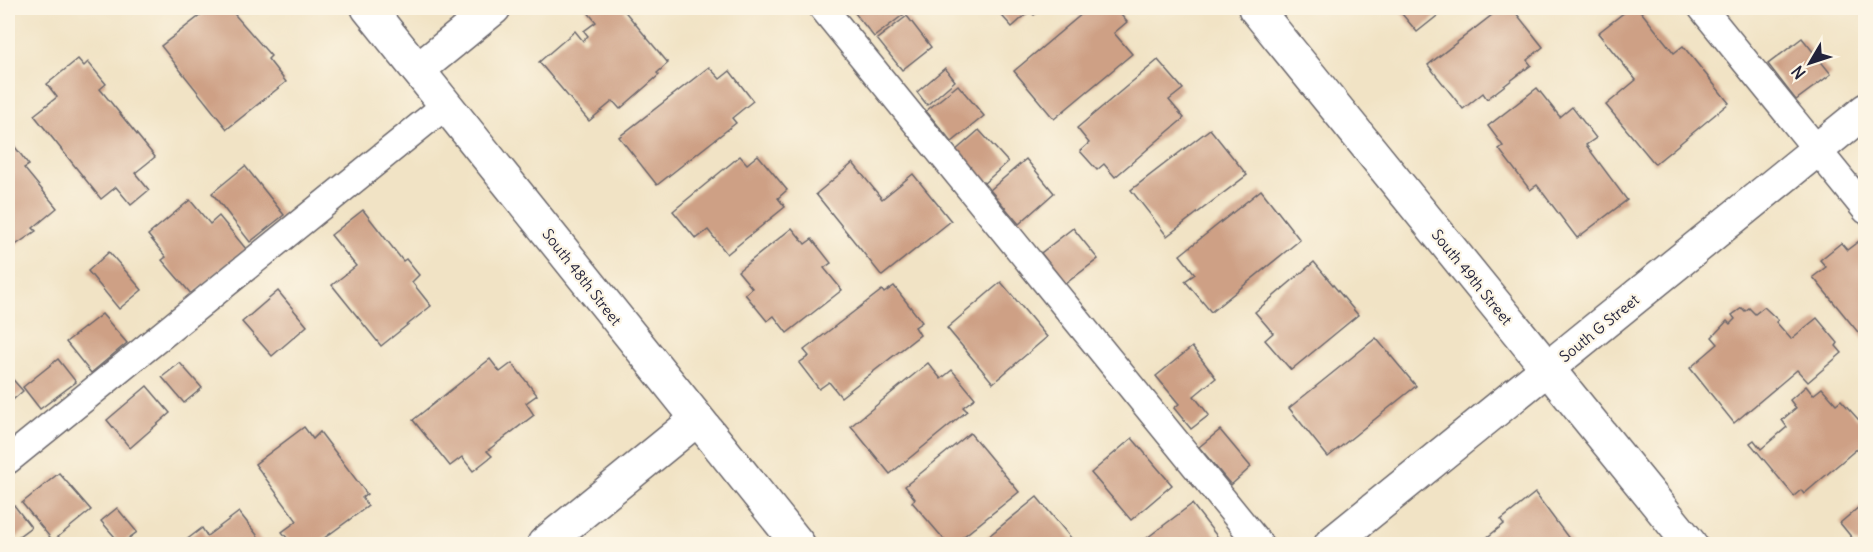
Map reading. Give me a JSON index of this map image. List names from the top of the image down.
{
  "streets": {
    "street": ["South 48th Street", "South 49th Street", "South G Street"]
  },
  "crossings": [
    ["South 49th Street", "South G Street"]
  ],
  "north": "bottom left"
}
